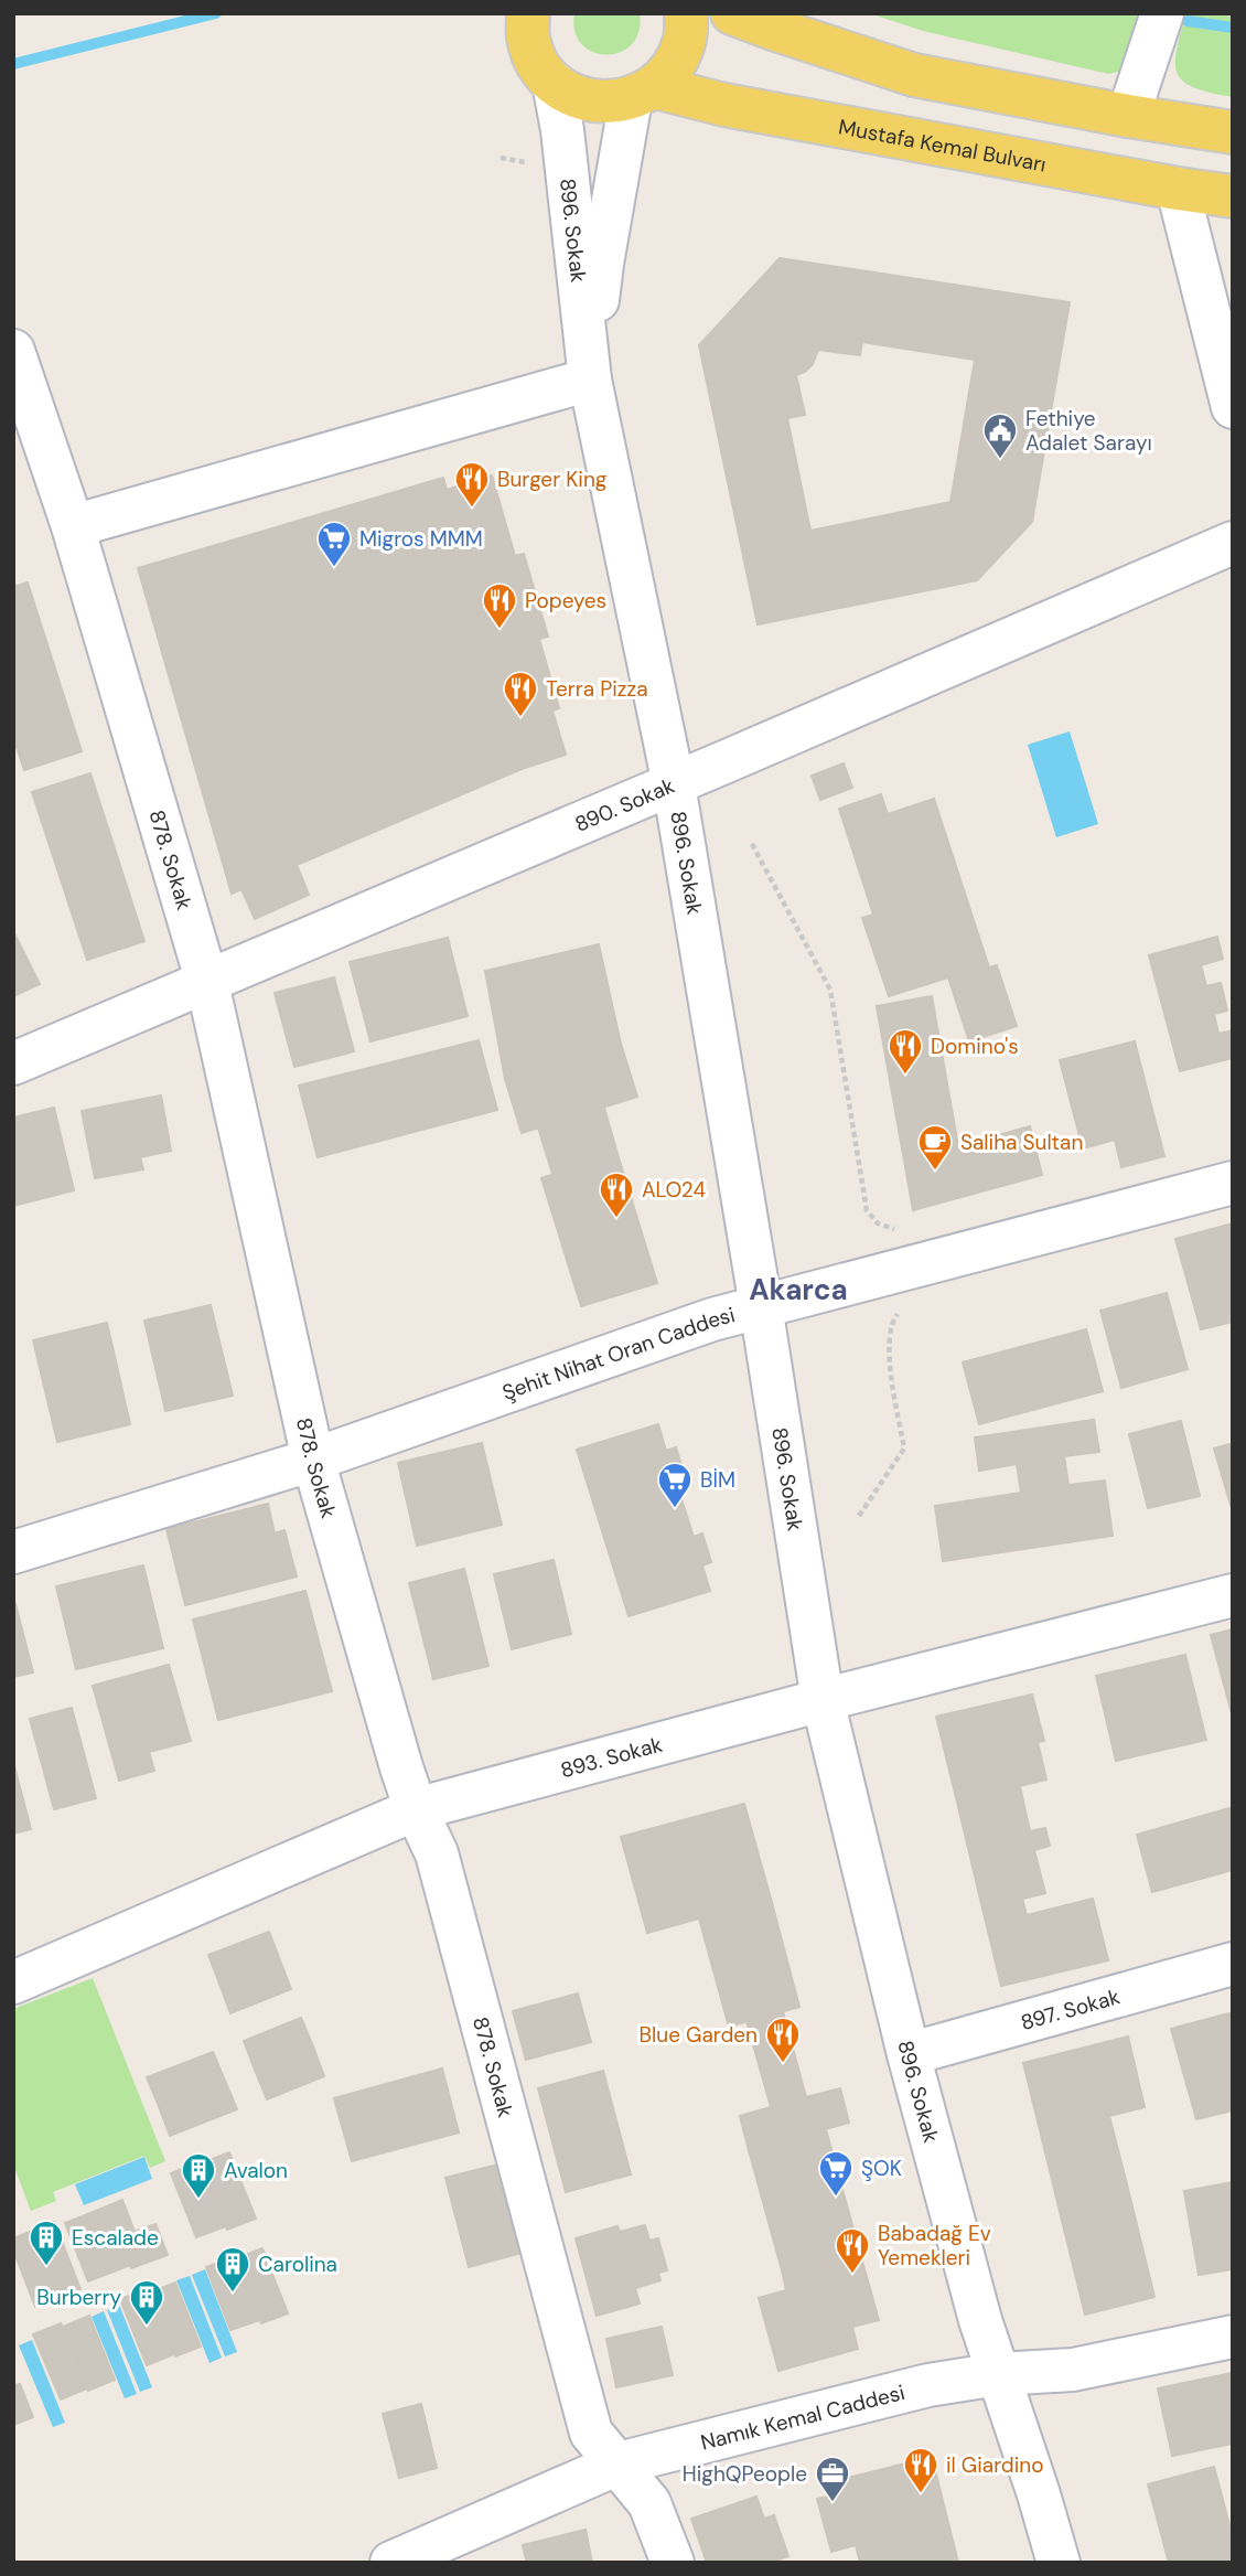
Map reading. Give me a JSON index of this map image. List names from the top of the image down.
{
  "streets": {
    "main road": ["Mustafa Kemal Bulvarı"],
    "street": [
      "896. Sokak",
      "890. Sokak",
      "878. Sokak",
      "Şehit Nihat Oran Caddesi",
      "893. Sokak",
      "897. Sokak",
      "Namık Kemal Caddesi"
    ]
  },
  "crossings": [
    ["Mustafa Kemal Bulvarı", "896. Sokak"],
    ["896. Sokak", "890. Sokak"],
    ["896. Sokak", "Şehit Nihat Oran Caddesi"],
    ["896. Sokak", "893. Sokak"],
    ["896. Sokak", "897. Sokak"],
    ["896. Sokak", "Namık Kemal Caddesi"],
    ["890. Sokak", "878. Sokak"],
    ["878. Sokak", "Şehit Nihat Oran Caddesi"],
    ["878. Sokak", "893. Sokak"],
    ["878. Sokak", "Namık Kemal Caddesi"]
  ],
  "districts": ["Akarca"],
  "places": {
    "public building": ["Fethiye Adalet Sarayı"],
    "restaurant": [
      "Burger King",
      "Popeyes",
      "Terra Pizza",
      "Domino's",
      "ALO24",
      "Blue Garden",
      "Babadağ Ev Yemekleri",
      "il Giardino"
    ],
    "supermarket": ["Migros MMM", "BİM", "ŞOK"],
    "cafe": ["Saliha Sultan"],
    "building": [
      "Avalon",
      "Escalade",
      "Carolina",
      "Burberry"
    ],
    "office": ["HighQPeople"]
  }
}
